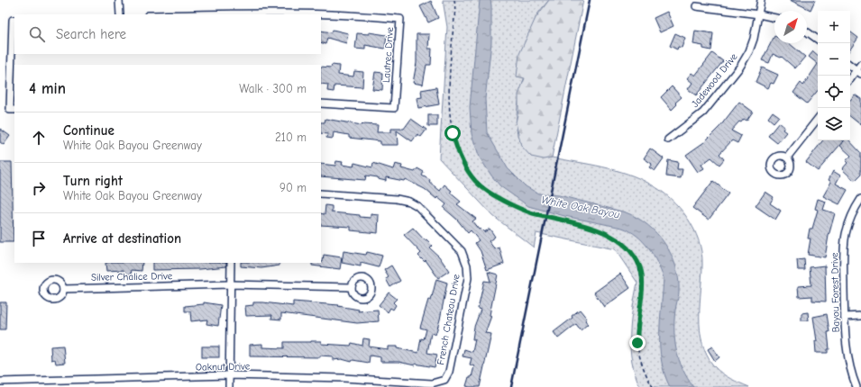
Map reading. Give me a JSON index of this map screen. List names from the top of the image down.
{
  "streets": {
    "street": [
      "Lautrec Drive",
      "Jadewood Drive",
      "Silver Chalice Drive",
      "Bayou Forest Drive",
      "French Chateau Drive",
      "Oaknut Drive"
    ]
  },
  "crossings": [
    ["French Chateau Drive", "Oaknut Drive"]
  ],
  "water": ["White Oak Bayou"],
  "north": "top right",
  "page": {
    "map_buttons": ["+", "−"],
    "search": "Search here",
    "heading": ["4 min", "Walk · 300 m"],
    "list": [
      ["Continue", "White Oak Bayou Greenway", "210 m"],
      ["Turn right", "White Oak Bayou Greenway", "90 m"],
      "Arrive at destination"
    ]
  }
}
